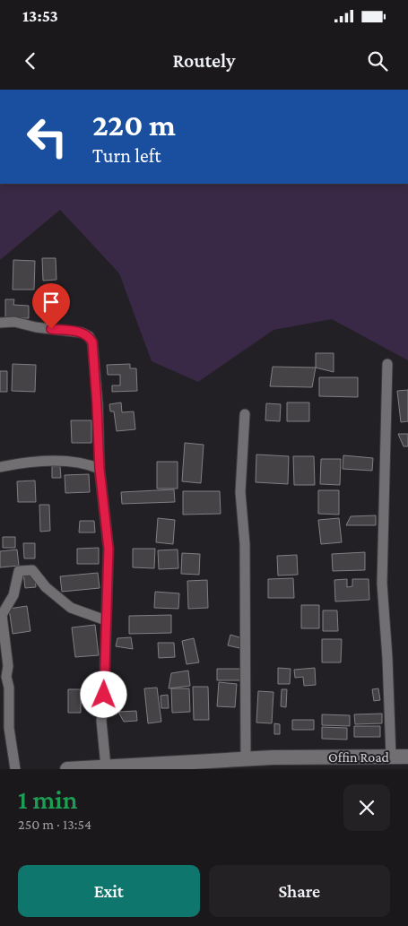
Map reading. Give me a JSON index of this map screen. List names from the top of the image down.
{
  "streets": {
    "street": ["Offin Road"]
  },
  "page": {
    "status": "13:53",
    "header": "Routely",
    "turn": ["220 m", "Turn left"],
    "heading": ["1 min", "250 m · 13:54"],
    "buttons": ["Exit", "Share"]
  }
}
